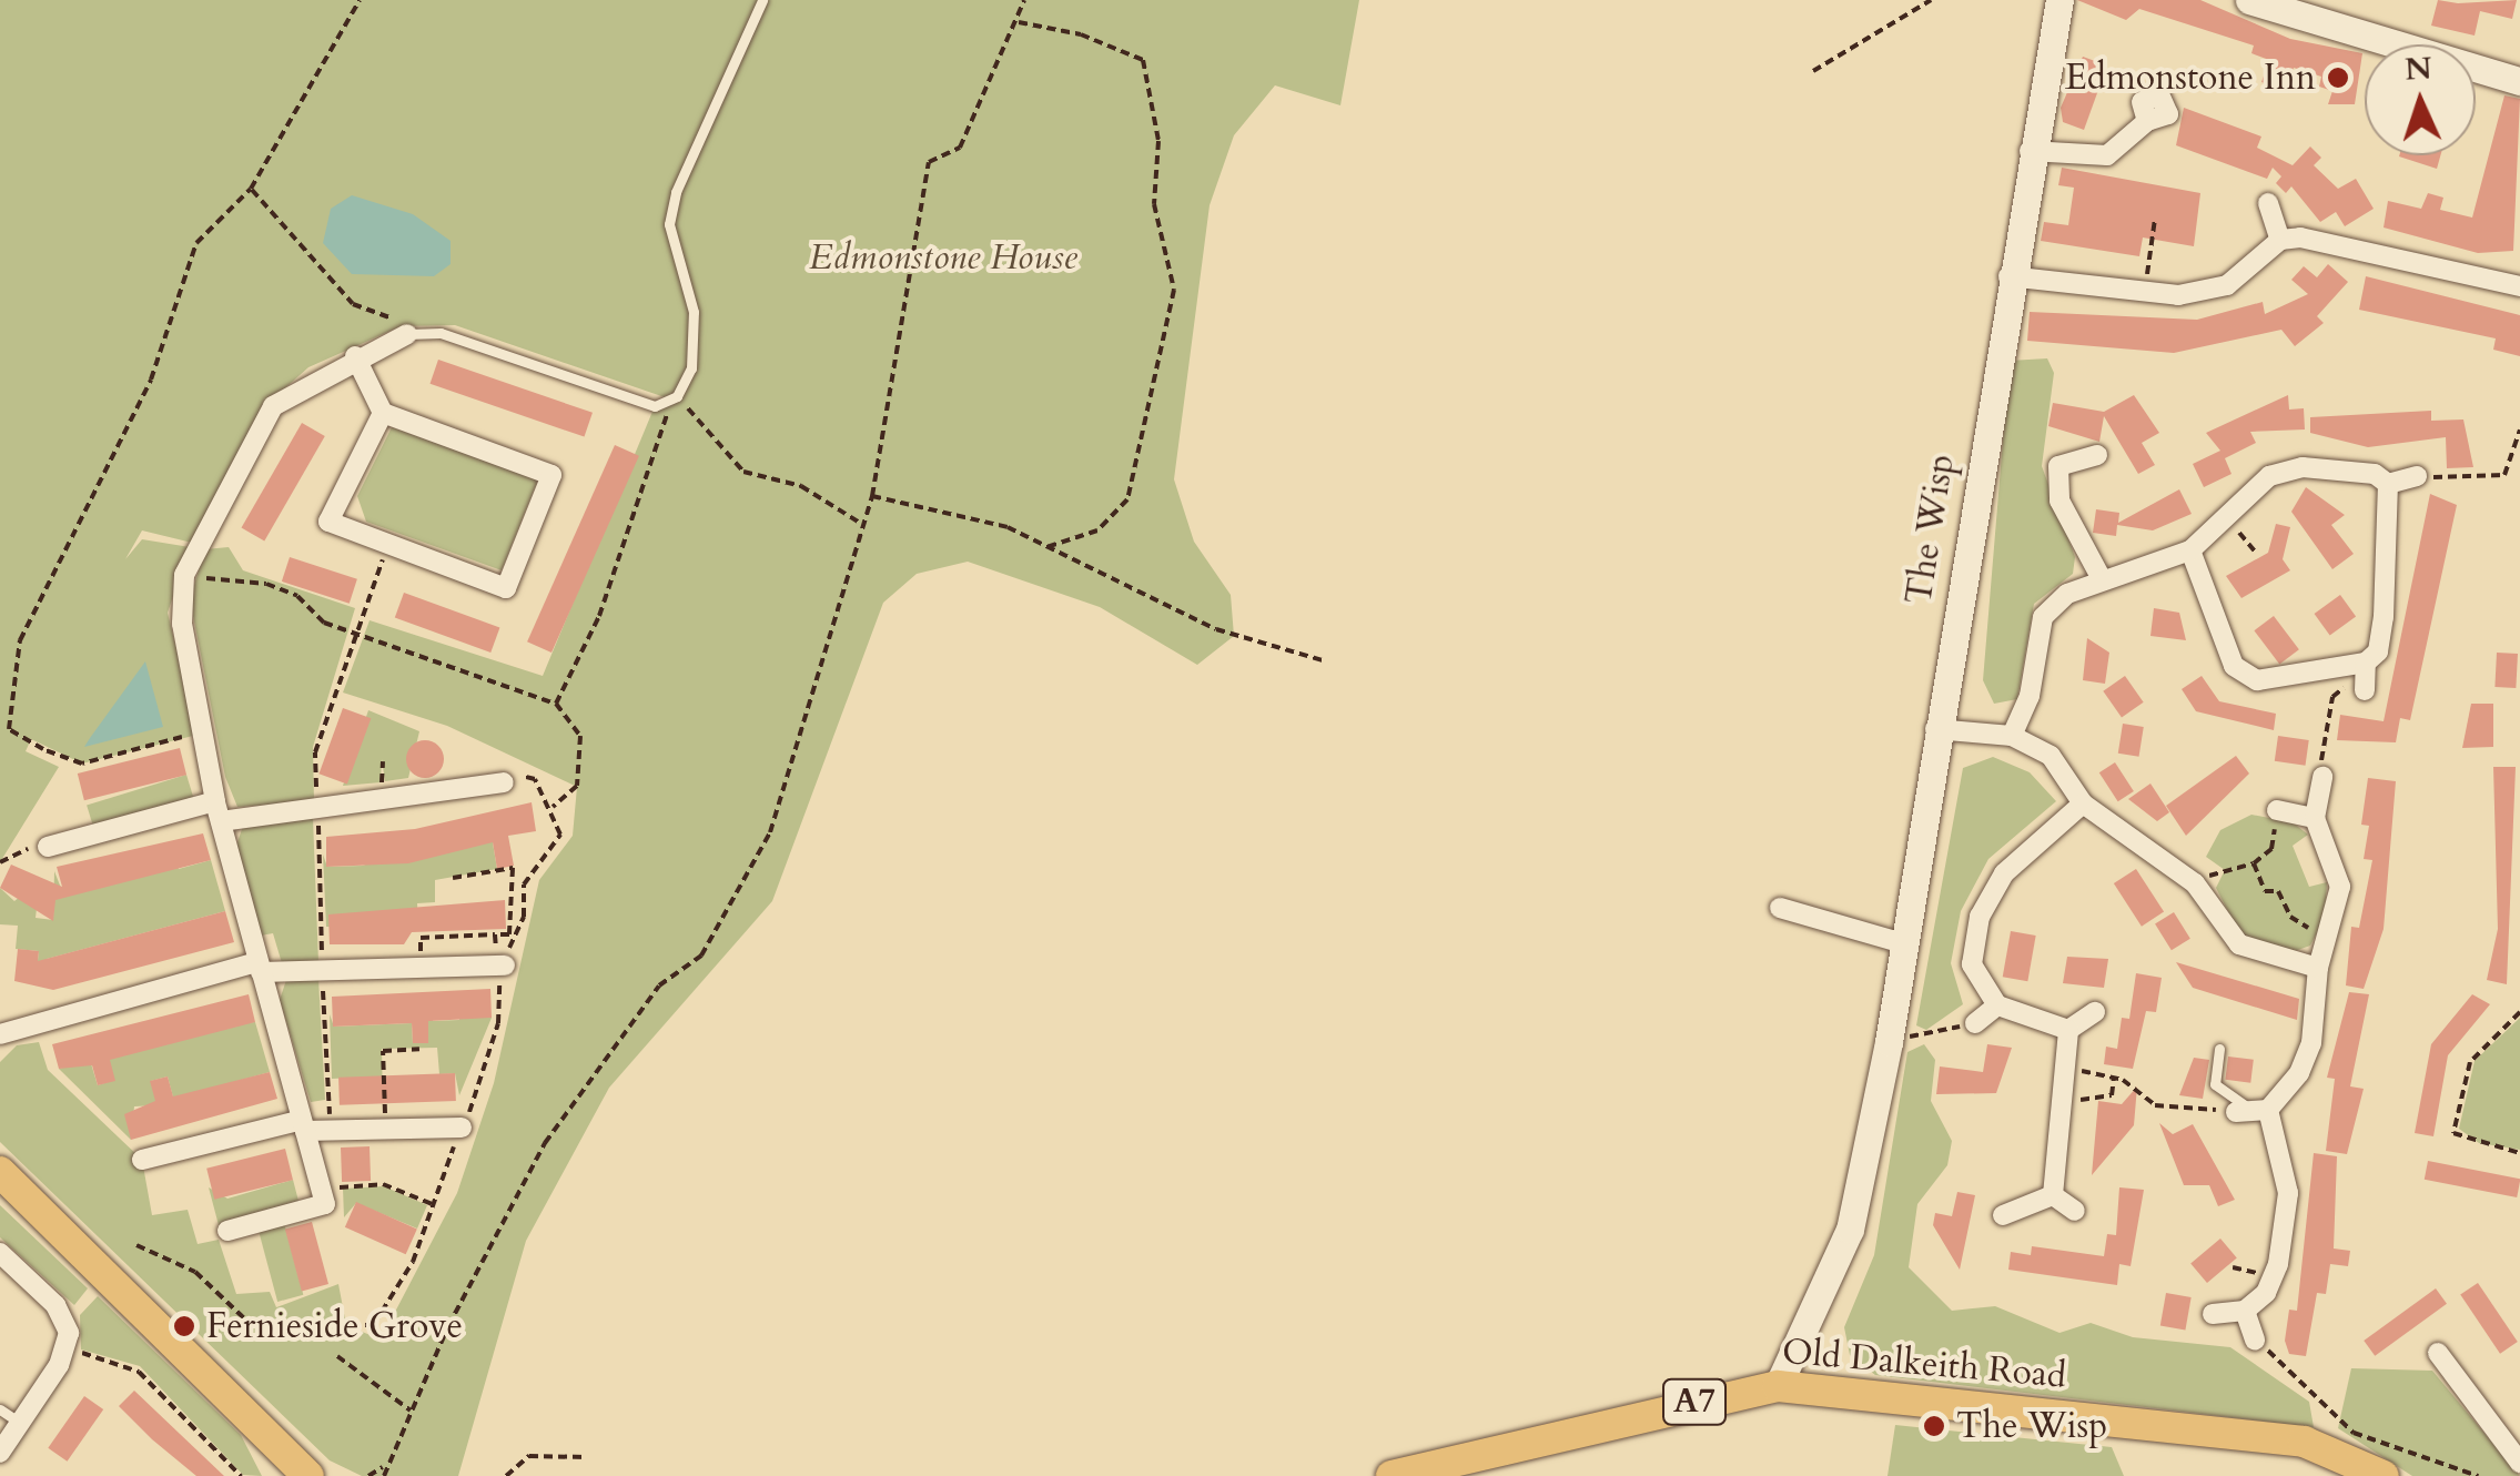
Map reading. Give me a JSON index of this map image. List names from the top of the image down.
{
  "streets": {
    "main road": ["Old Dalkeith Road", "A7"],
    "street": ["The Wisp"]
  },
  "crossings": [
    ["The Wisp", "Old Dalkeith Road"]
  ],
  "parks": ["Edmonstone House"],
  "places": ["Edmonstone Inn", "Fernieside Grove", "The Wisp"],
  "north": "top"
}
